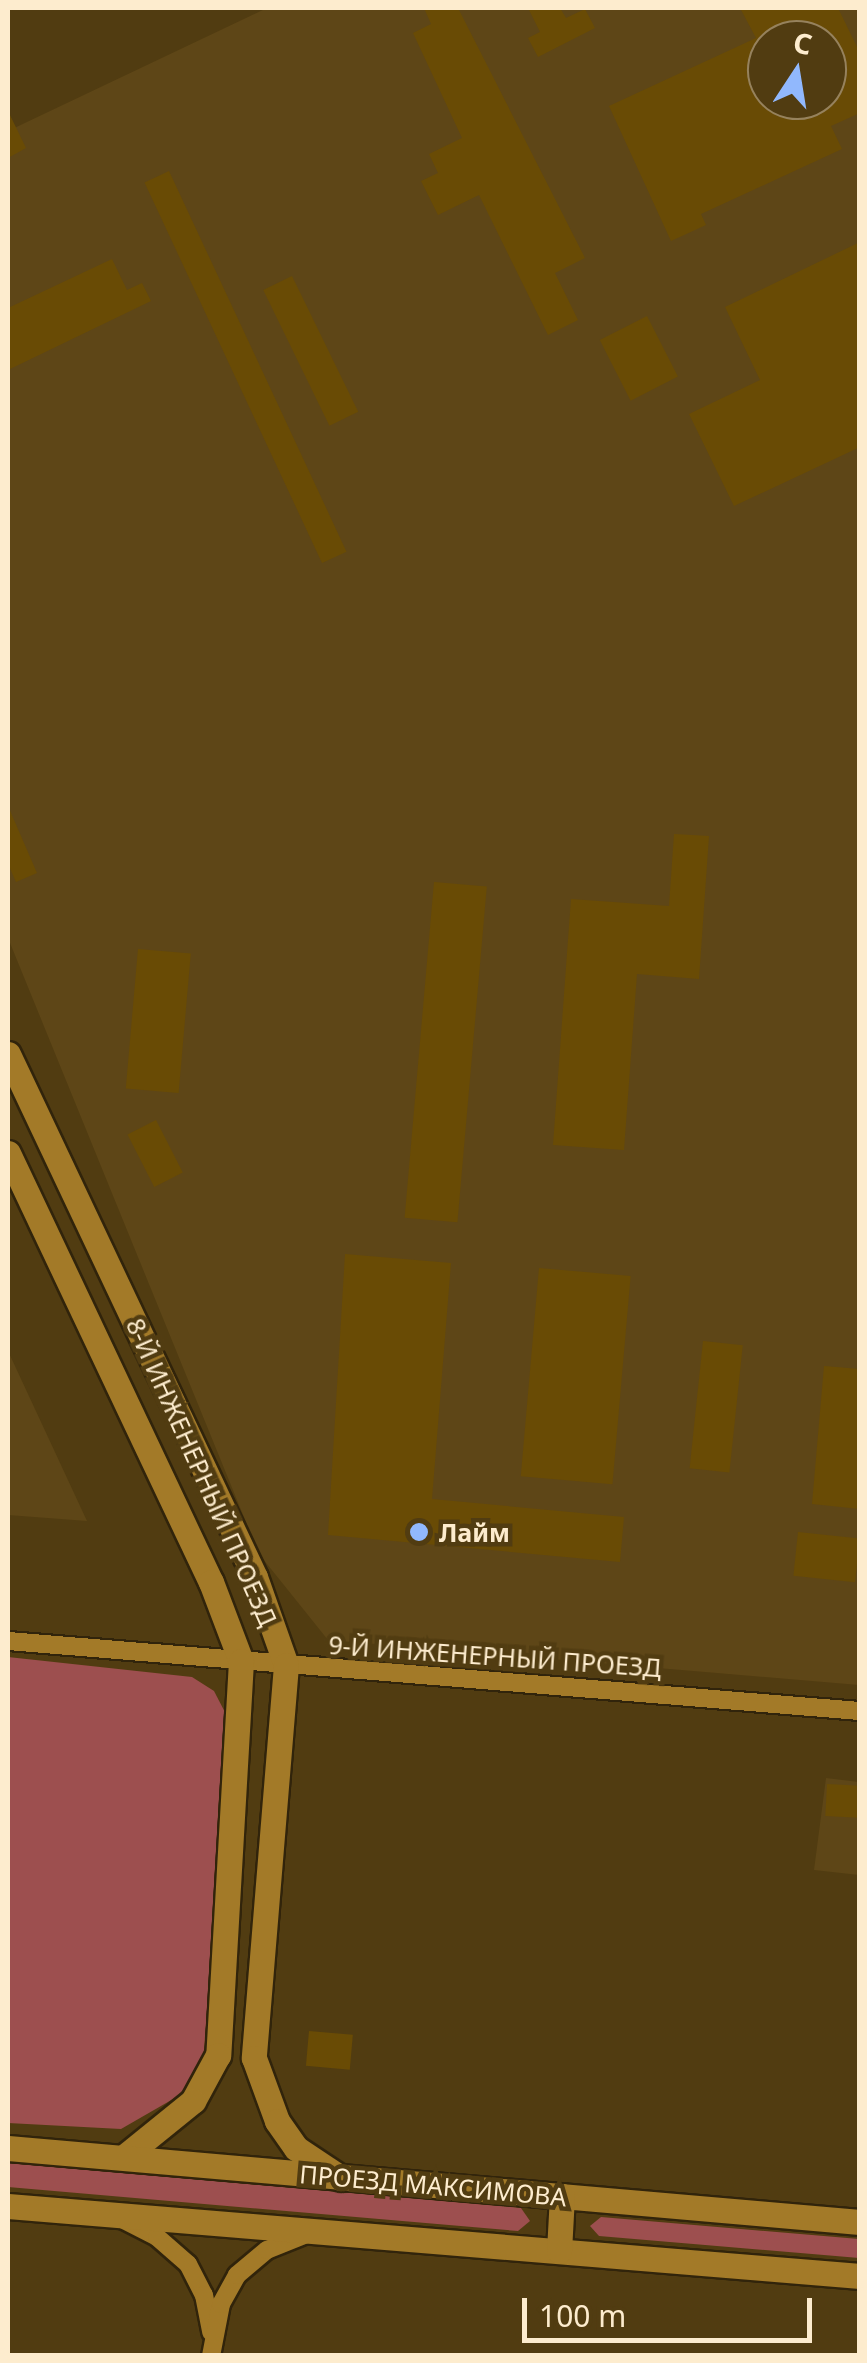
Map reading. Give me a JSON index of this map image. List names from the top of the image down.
{
  "streets": {
    "street": ["8-Й ИНЖЕНЕРНЫЙ ПРОЕЗД", "9-Й ИНЖЕНЕРНЫЙ ПРОЕЗД", "ПРОЕЗД МАКСИМОВА"]
  },
  "crossings": [
    ["8-Й ИНЖЕНЕРНЫЙ ПРОЕЗД", "9-Й ИНЖЕНЕРНЫЙ ПРОЕЗД"],
    ["8-Й ИНЖЕНЕРНЫЙ ПРОЕЗД", "ПРОЕЗД МАКСИМОВА"]
  ],
  "places": ["Лайм"],
  "scale_bar": "100 m",
  "north": "top"
}
